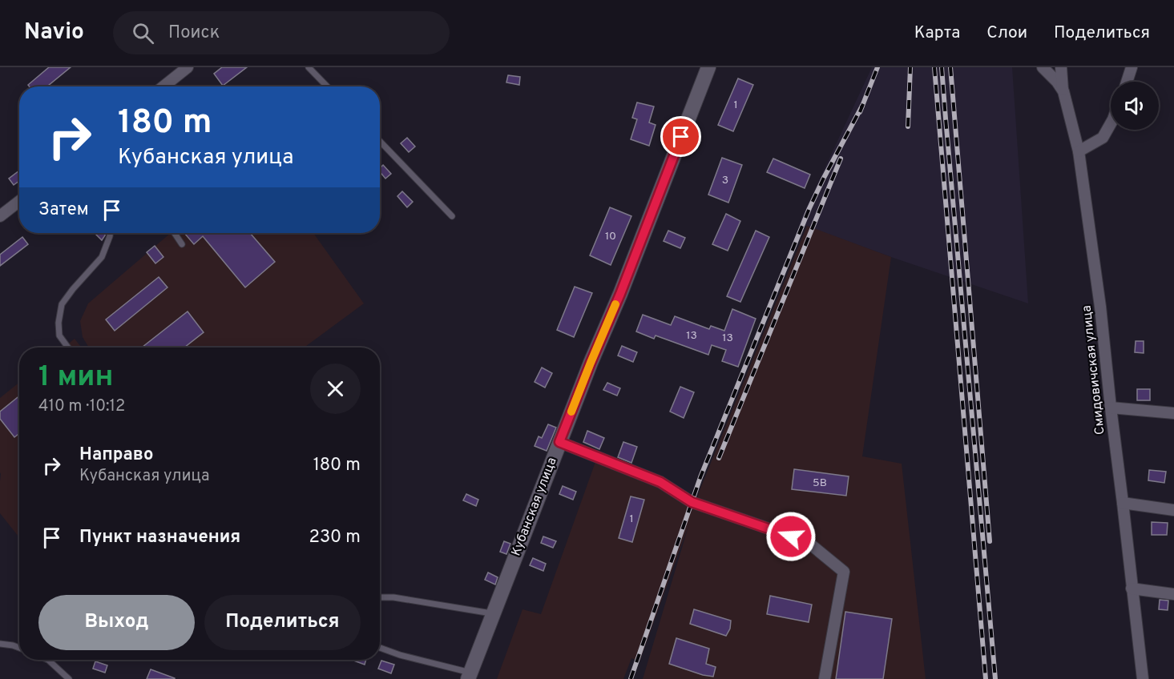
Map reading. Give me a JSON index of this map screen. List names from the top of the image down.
{
  "streets": {
    "main road": ["Кубанская улица"],
    "street": ["Смидовичская улица"]
  },
  "house_numbers": [
    "1",
    "3",
    "10",
    "13",
    "13",
    "5В",
    "1"
  ],
  "page": {
    "header": "Navio",
    "search": "Поиск",
    "nav": ["Карта", "Слои", "Поделиться"],
    "turn": ["180 m", "Кубанская улица"],
    "then": "Затем",
    "heading": ["1 мин", "410 m · 10:12"],
    "list": [
      {
        "name": "Направо",
        "note": "Кубанская улица",
        "value": "180 m"
      },
      {
        "name": "Пункт назначения",
        "value": "230 m"
      }
    ],
    "buttons": ["Выход", "Поделиться"]
  }
}
